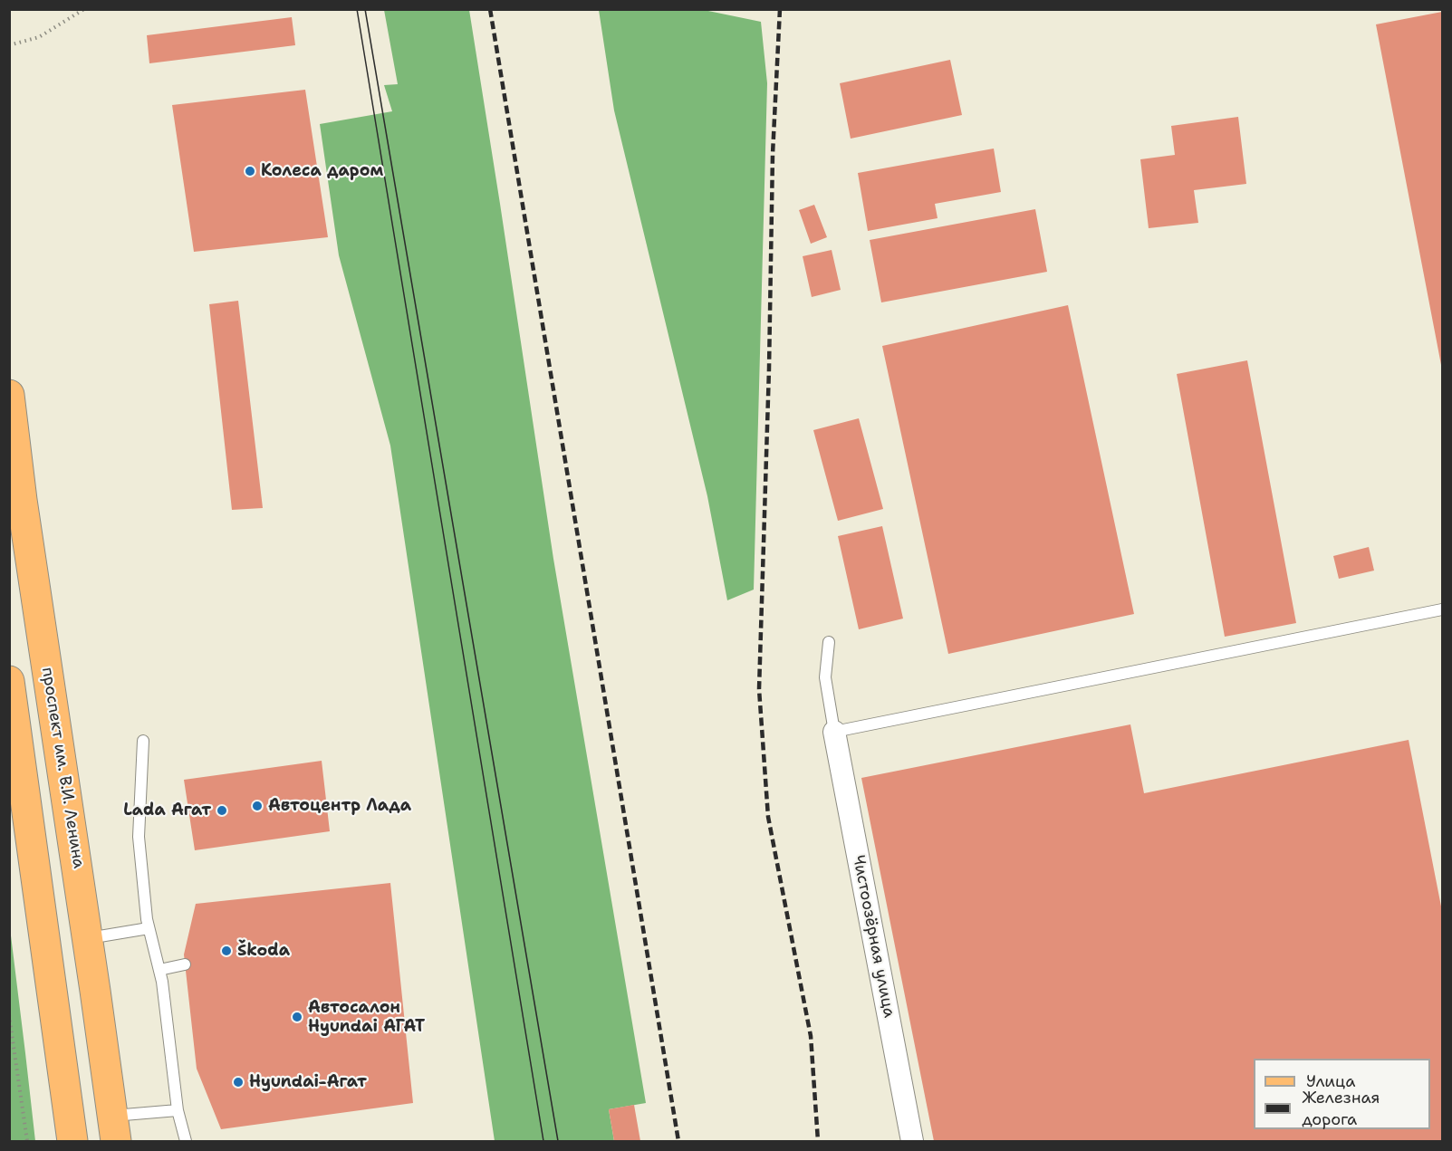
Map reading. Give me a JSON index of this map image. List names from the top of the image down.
{
  "streets": {
    "main road": ["проспект им. В.И. Ленина"],
    "street": ["Чистоозёрная улица"]
  },
  "places": [
    "Колеса даром",
    "Автоцентр Лада",
    "Lada Агат",
    "Škoda",
    "Автосалон Hyundai АГАТ",
    "Hyundai-Агат"
  ],
  "legend": ["Улица", "Железная дорога"]
}
